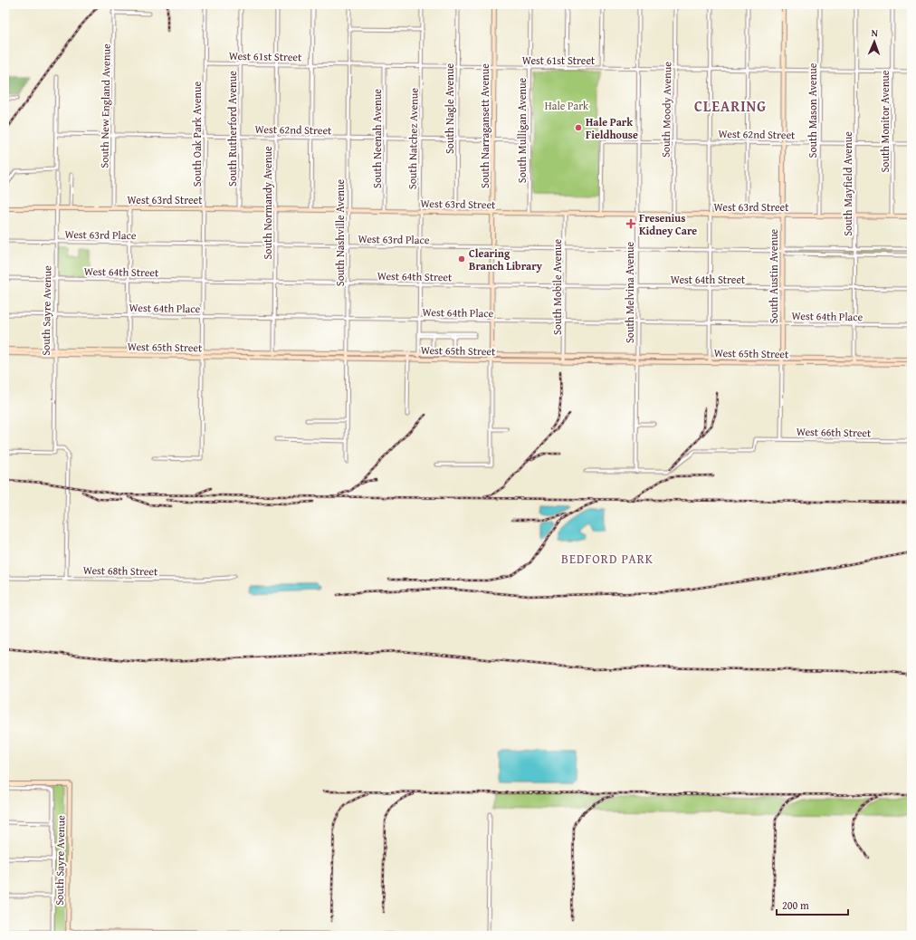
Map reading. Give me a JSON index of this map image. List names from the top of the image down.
{
  "streets": {
    "street": [
      "West 61st Street",
      "South New England Avenue",
      "South Nagle Avenue",
      "South Moody Avenue",
      "South Mason Avenue",
      "South Monitor Avenue",
      "South Narragansett Avenue",
      "South Rutherford Avenue",
      "West 62nd Street",
      "South Mulligan Avenue",
      "South Oak Park Avenue",
      "South Neenah Avenue",
      "South Natchez Avenue",
      "South Mayfield Avenue",
      "West 63rd Street",
      "South Normandy Avenue",
      "South Nashville Avenue",
      "West 63rd Place",
      "West 64th Street",
      "South Austin Avenue",
      "South Mobile Avenue",
      "South Melvina Avenue",
      "West 64th Place",
      "South Sayre Avenue",
      "West 65th Street",
      "West 66th Street",
      "West 68th Street"
    ]
  },
  "crossings": [
    ["West 61st Street", "South Nagle Avenue"],
    ["West 61st Street", "South Moody Avenue"],
    ["West 61st Street", "South Mason Avenue"],
    ["West 61st Street", "South Monitor Avenue"],
    ["West 61st Street", "South Narragansett Avenue"],
    ["West 61st Street", "South Rutherford Avenue"],
    ["West 61st Street", "South Mulligan Avenue"],
    ["West 61st Street", "South Oak Park Avenue"],
    ["West 61st Street", "South Neenah Avenue"],
    ["West 61st Street", "South Natchez Avenue"],
    ["West 61st Street", "South Mayfield Avenue"],
    ["West 61st Street", "South Normandy Avenue"],
    ["West 61st Street", "South Nashville Avenue"],
    ["West 61st Street", "South Austin Avenue"],
    ["West 61st Street", "South Melvina Avenue"],
    ["South New England Avenue", "West 62nd Street"],
    ["South New England Avenue", "West 63rd Street"],
    ["South Nagle Avenue", "West 62nd Street"],
    ["South Nagle Avenue", "West 63rd Street"],
    ["South Moody Avenue", "West 62nd Street"],
    ["South Moody Avenue", "West 63rd Street"],
    ["South Mason Avenue", "West 62nd Street"],
    ["South Mason Avenue", "West 63rd Street"],
    ["South Monitor Avenue", "West 62nd Street"],
    ["South Monitor Avenue", "West 63rd Street"],
    ["South Narragansett Avenue", "West 62nd Street"],
    ["South Narragansett Avenue", "West 63rd Street"],
    ["South Narragansett Avenue", "West 63rd Place"],
    ["South Narragansett Avenue", "West 64th Street"],
    ["South Narragansett Avenue", "West 64th Place"],
    ["South Narragansett Avenue", "West 65th Street"],
    ["South Rutherford Avenue", "West 62nd Street"],
    ["South Rutherford Avenue", "West 63rd Street"],
    ["West 62nd Street", "South Mulligan Avenue"],
    ["West 62nd Street", "South Oak Park Avenue"],
    ["West 62nd Street", "South Neenah Avenue"],
    ["West 62nd Street", "South Natchez Avenue"],
    ["West 62nd Street", "South Mayfield Avenue"],
    ["West 62nd Street", "West 63rd Street"],
    ["West 62nd Street", "South Normandy Avenue"],
    ["West 62nd Street", "South Nashville Avenue"],
    ["West 62nd Street", "South Austin Avenue"],
    ["West 62nd Street", "South Melvina Avenue"],
    ["South Mulligan Avenue", "West 63rd Street"],
    ["South Oak Park Avenue", "West 63rd Street"],
    ["South Oak Park Avenue", "West 63rd Place"],
    ["South Oak Park Avenue", "West 64th Street"],
    ["South Oak Park Avenue", "West 64th Place"],
    ["South Oak Park Avenue", "West 65th Street"],
    ["South Neenah Avenue", "West 63rd Street"],
    ["South Natchez Avenue", "West 63rd Street"],
    ["South Natchez Avenue", "West 63rd Place"],
    ["South Natchez Avenue", "West 64th Street"],
    ["South Natchez Avenue", "West 64th Place"],
    ["South Natchez Avenue", "West 65th Street"],
    ["South Mayfield Avenue", "West 63rd Street"],
    ["South Mayfield Avenue", "West 63rd Place"],
    ["South Mayfield Avenue", "West 64th Street"],
    ["South Mayfield Avenue", "West 64th Place"],
    ["South Mayfield Avenue", "West 65th Street"],
    ["West 63rd Street", "South Normandy Avenue"],
    ["West 63rd Street", "South Nashville Avenue"],
    ["West 63rd Street", "South Austin Avenue"],
    ["West 63rd Street", "South Mobile Avenue"],
    ["West 63rd Street", "South Melvina Avenue"],
    ["West 63rd Street", "South Sayre Avenue"],
    ["South Normandy Avenue", "West 63rd Place"],
    ["South Normandy Avenue", "West 64th Street"],
    ["South Normandy Avenue", "West 64th Place"],
    ["South Normandy Avenue", "West 65th Street"],
    ["South Nashville Avenue", "West 63rd Place"],
    ["South Nashville Avenue", "West 64th Street"],
    ["South Nashville Avenue", "West 64th Place"],
    ["South Nashville Avenue", "West 65th Street"],
    ["West 63rd Place", "South Austin Avenue"],
    ["West 63rd Place", "South Mobile Avenue"],
    ["West 63rd Place", "South Melvina Avenue"],
    ["West 63rd Place", "South Sayre Avenue"],
    ["West 64th Street", "South Austin Avenue"],
    ["West 64th Street", "South Mobile Avenue"],
    ["West 64th Street", "South Melvina Avenue"],
    ["West 64th Street", "South Sayre Avenue"],
    ["South Austin Avenue", "West 64th Place"],
    ["South Austin Avenue", "West 65th Street"],
    ["South Austin Avenue", "West 66th Street"],
    ["South Mobile Avenue", "West 64th Place"],
    ["South Mobile Avenue", "West 65th Street"],
    ["South Melvina Avenue", "West 64th Place"],
    ["South Melvina Avenue", "West 65th Street"],
    ["South Melvina Avenue", "West 66th Street"],
    ["West 64th Place", "South Sayre Avenue"],
    ["South Sayre Avenue", "West 65th Street"]
  ],
  "districts": ["CLEARING", "BEDFORD PARK"],
  "parks": ["Hale Park"],
  "places": {
    "other": ["Hale Park Fieldhouse", "Clearing Branch Library"],
    "health": ["Fresenius Kidney Care"]
  },
  "scale_bar": "200 m",
  "north": "top"
}
